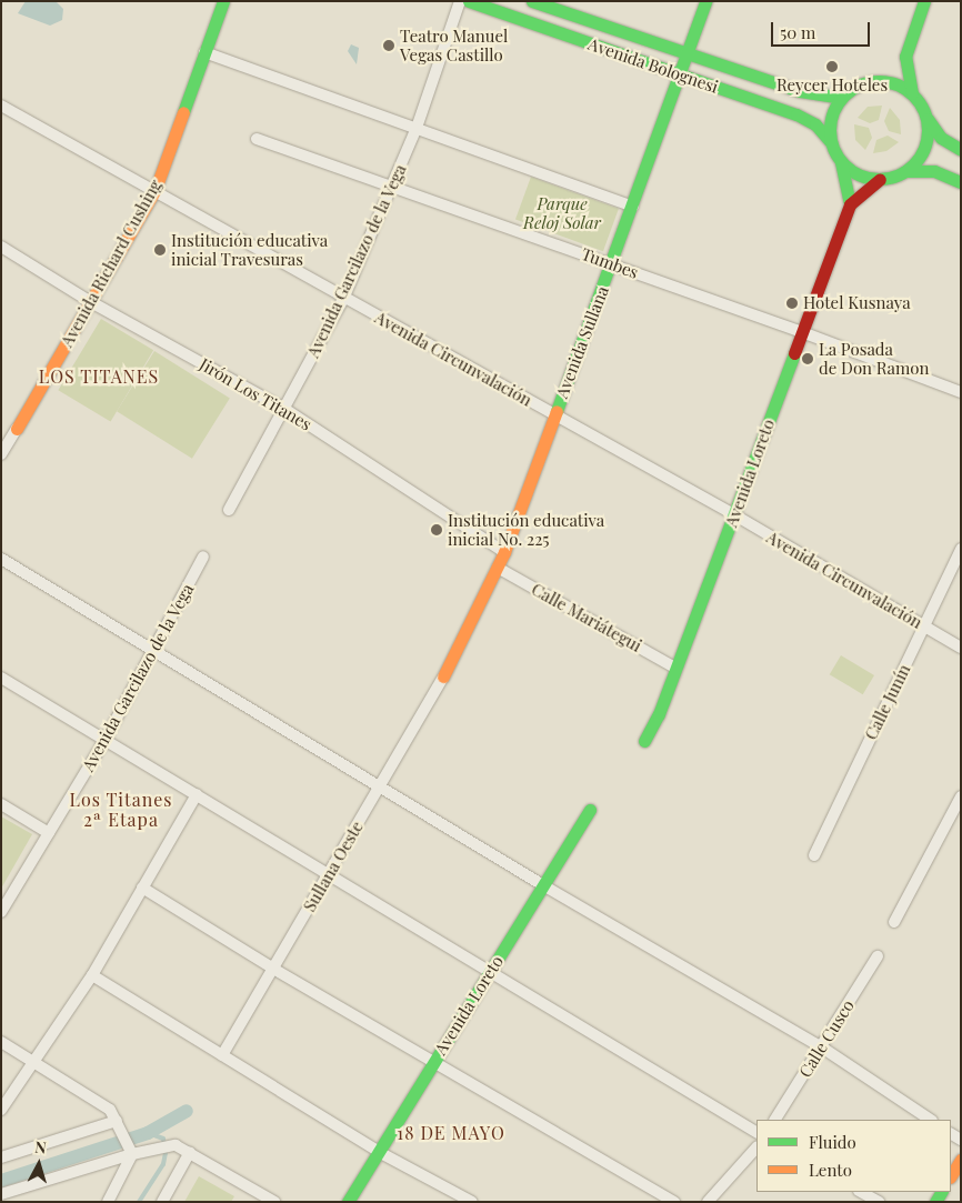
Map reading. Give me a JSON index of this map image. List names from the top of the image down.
{
  "streets": {
    "main road": [
      "Avenida Bolognesi",
      "Avenida Richard Cushing",
      "Avenida Sullana",
      "Avenida Loreto"
    ],
    "street": [
      "Avenida Garcilazo de la Vega",
      "Tumbes",
      "Avenida Circunvalación",
      "Jirón Los Titanes",
      "Calle Mariátegui",
      "Calle Junín",
      "Sullana Oeste",
      "Calle Cusco"
    ]
  },
  "crossings": [
    ["Avenida Bolognesi", "Avenida Sullana"],
    ["Avenida Bolognesi", "Avenida Loreto"],
    ["Avenida Garcilazo de la Vega", "Tumbes"],
    ["Avenida Garcilazo de la Vega", "Avenida Circunvalación"],
    ["Avenida Garcilazo de la Vega", "Jirón Los Titanes"],
    ["Avenida Richard Cushing", "Avenida Circunvalación"],
    ["Avenida Richard Cushing", "Jirón Los Titanes"],
    ["Tumbes", "Avenida Sullana"],
    ["Tumbes", "Avenida Loreto"],
    ["Avenida Sullana", "Avenida Circunvalación"],
    ["Avenida Sullana", "Jirón Los Titanes"],
    ["Avenida Sullana", "Calle Mariátegui"],
    ["Avenida Sullana", "Sullana Oeste"],
    ["Avenida Circunvalación", "Avenida Loreto"],
    ["Avenida Circunvalación", "Calle Junín"],
    ["Avenida Loreto", "Calle Mariátegui"]
  ],
  "districts": ["LOS TITANES", "Los Titanes 2ª Etapa", "18 DE MAYO"],
  "parks": ["Parque Reloj Solar"],
  "places": [
    "Teatro Manuel Vegas Castillo",
    "Reycer Hoteles",
    "Institución educativa inicial Travesuras",
    "Hotel Kusnaya",
    "La Posada de Don Ramon",
    "Institución educativa inicial No. 225"
  ],
  "legend": ["Fluido", "Lento"],
  "scale_bar": "50 m",
  "north": "top"
}
